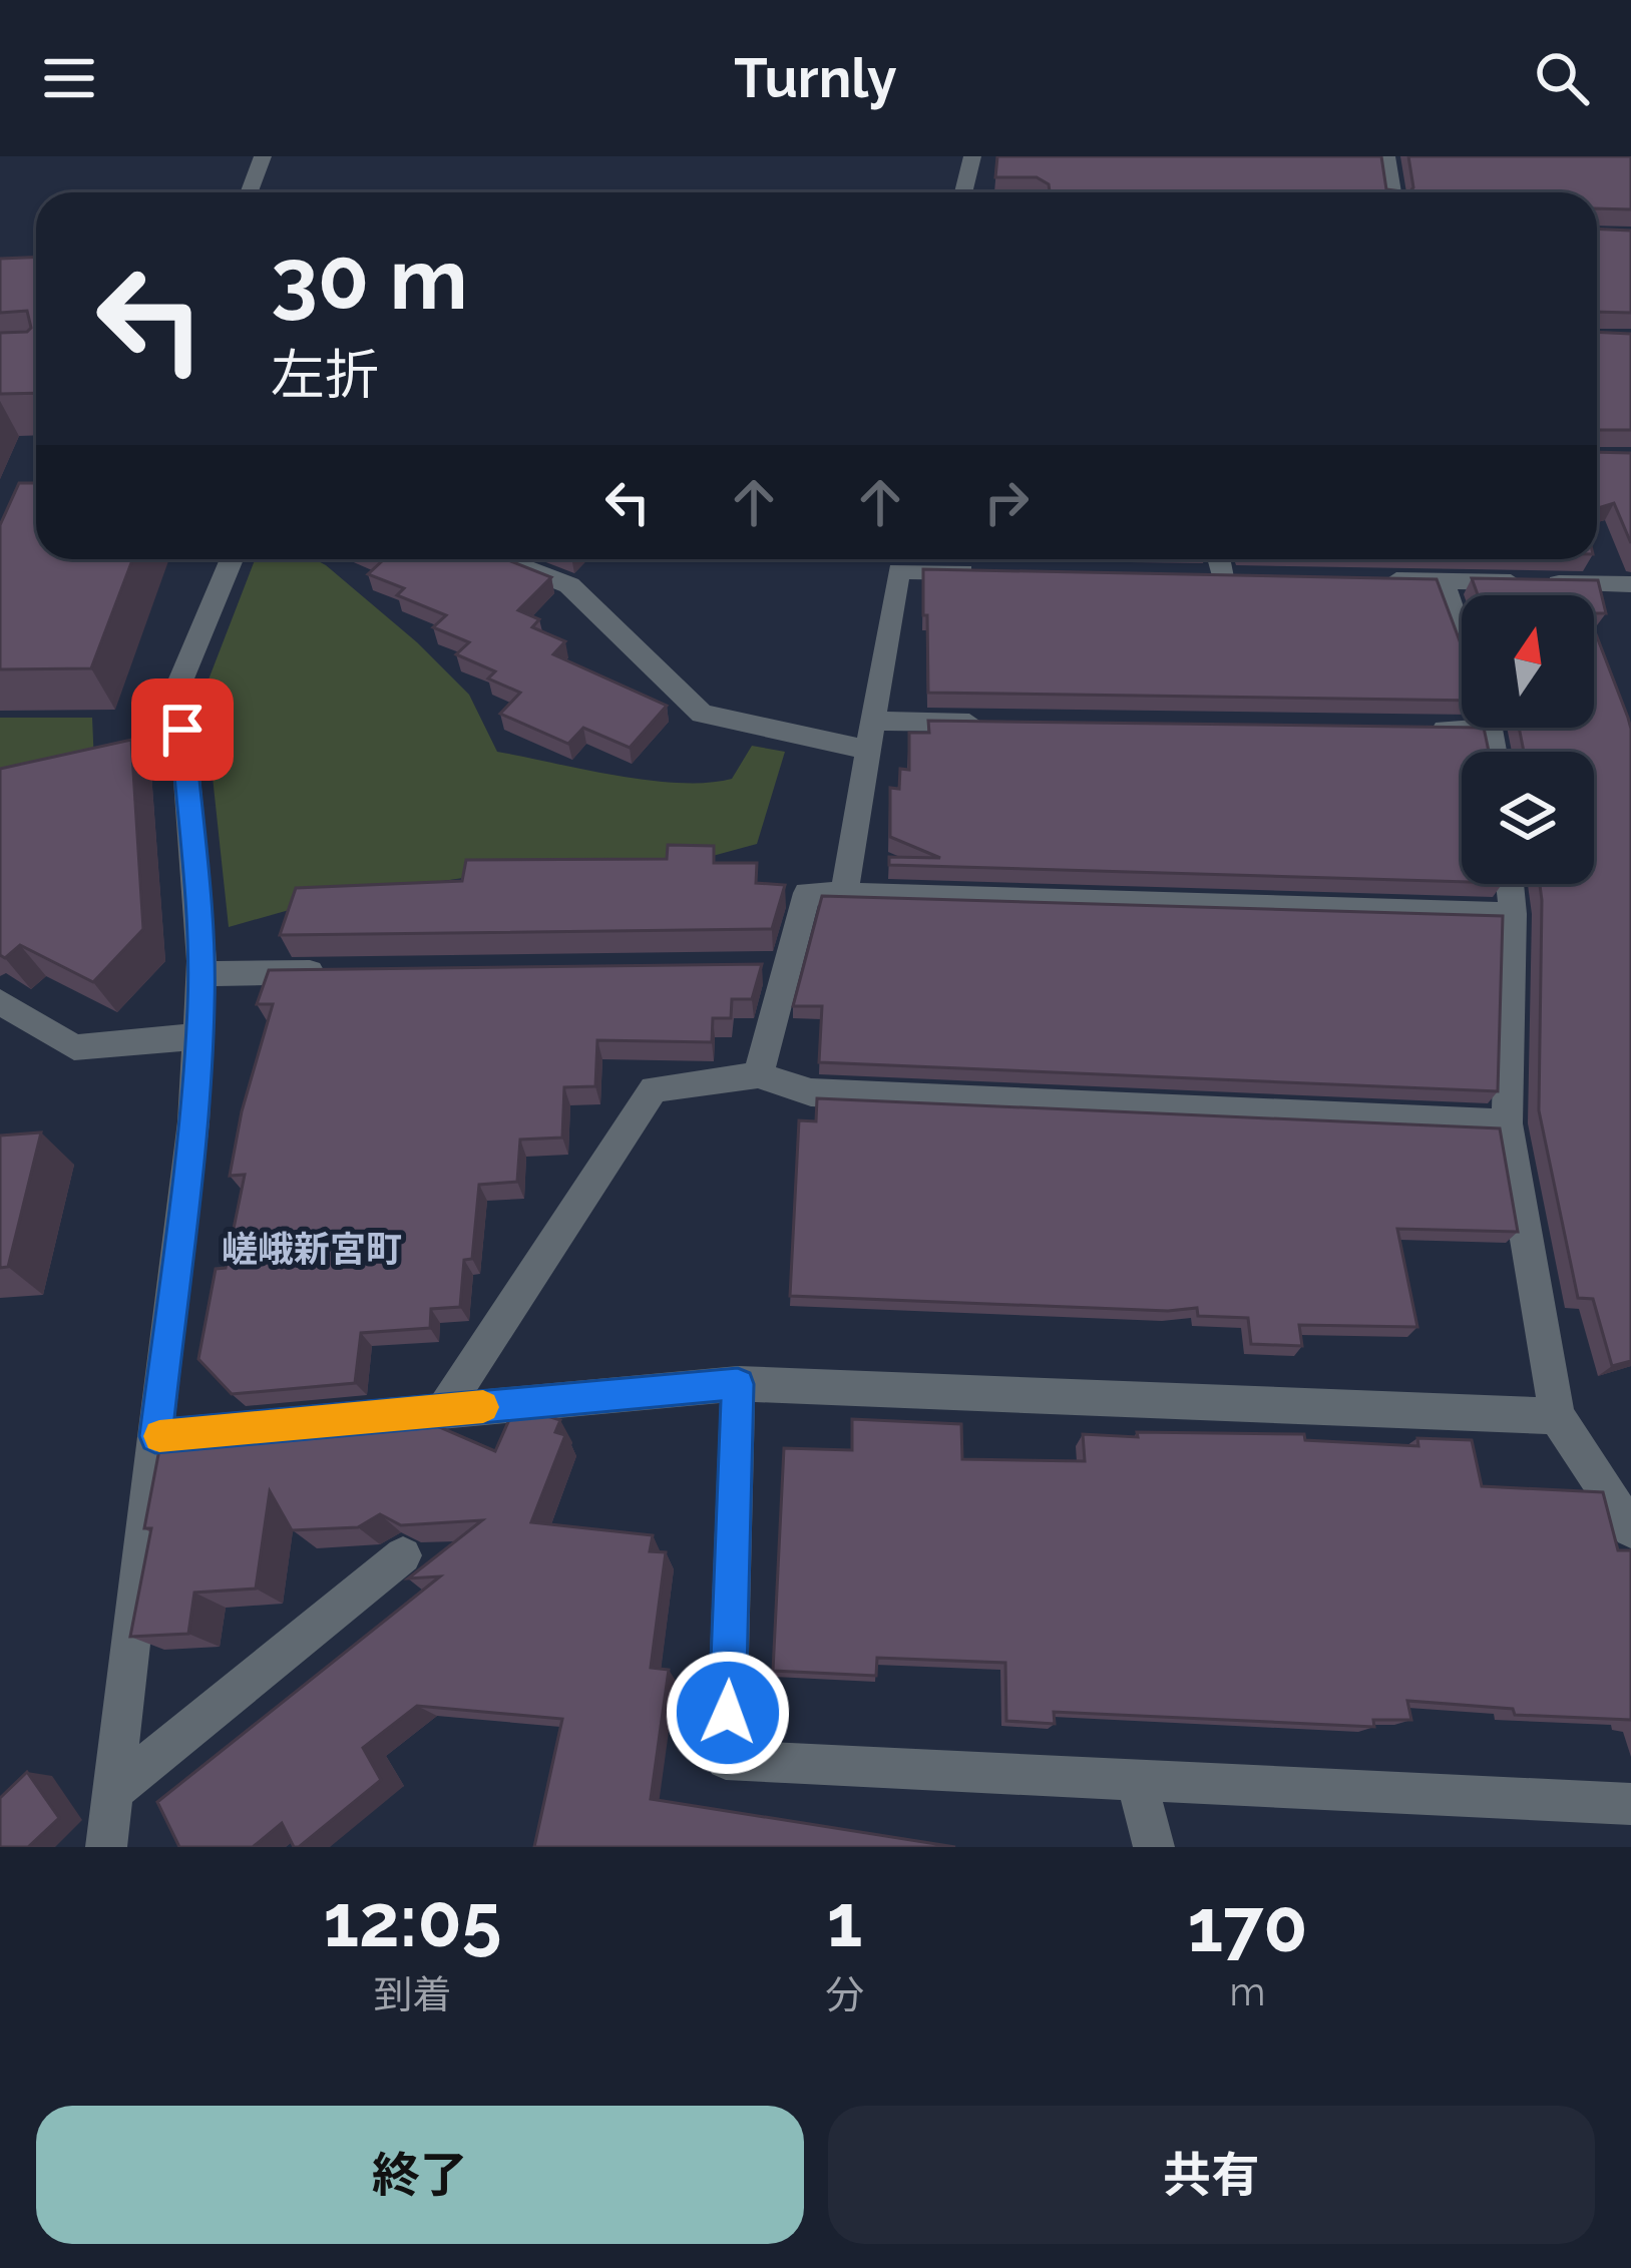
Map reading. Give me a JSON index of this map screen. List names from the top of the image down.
{
  "districts": ["嵯峨新宮町"],
  "north": "top",
  "page": {
    "header": "Turnly",
    "turn": ["30 m", "左折"],
    "eta": [
      "12:05",
      "到着",
      "1",
      "分",
      "170",
      "m"
    ],
    "buttons": ["終了", "共有"]
  }
}
